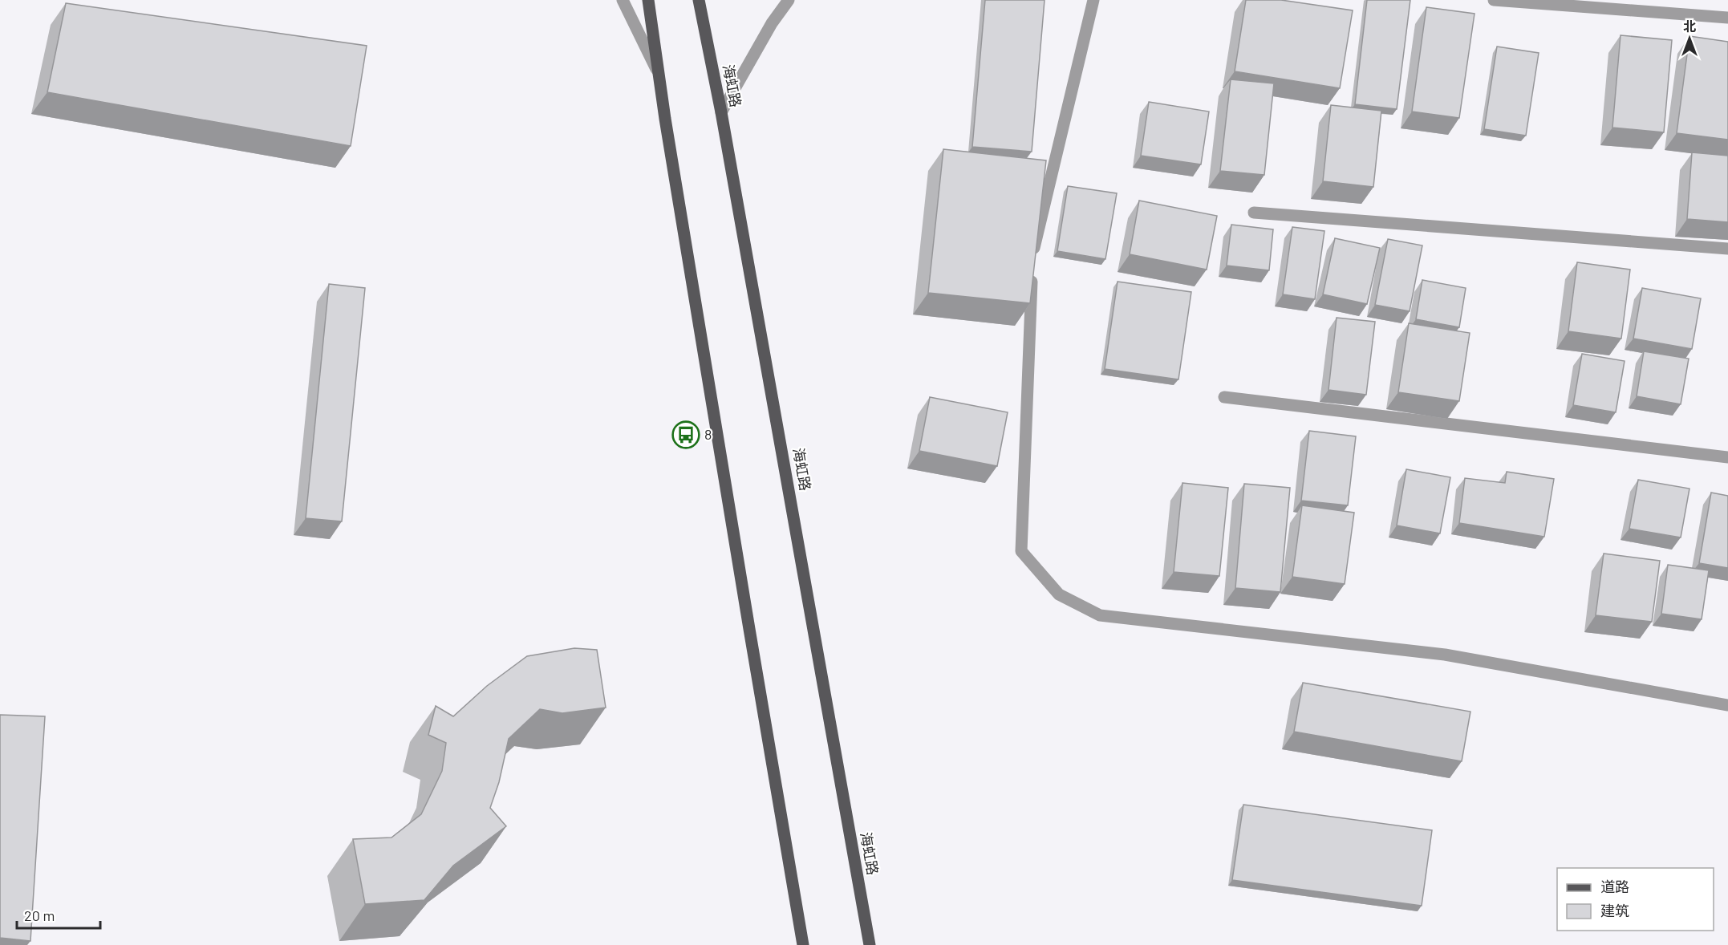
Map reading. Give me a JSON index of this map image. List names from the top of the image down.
{
  "streets": {
    "main road": ["海虹路"]
  },
  "places": {
    "bus stop": ["8"]
  },
  "legend": ["道路", "建筑"],
  "scale_bar": "20 m",
  "north": "top"
}
